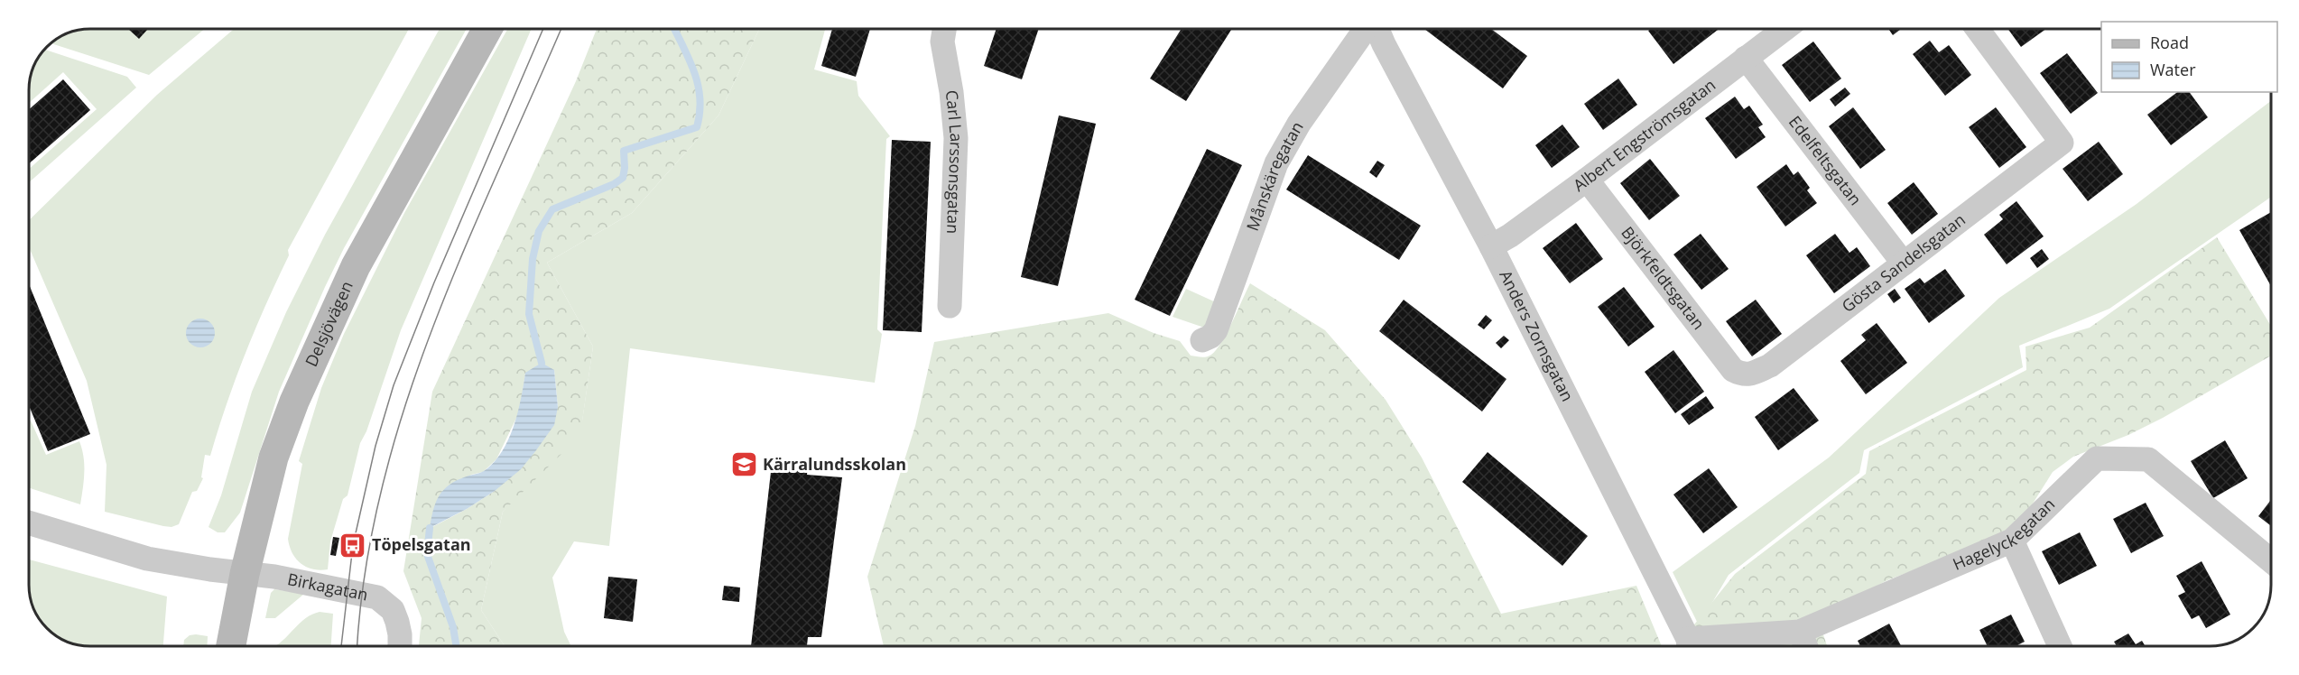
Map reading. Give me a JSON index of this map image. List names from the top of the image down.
{
  "streets": {
    "street": [
      "Albert Engströmsgatan",
      "Edelfeltsgatan",
      "Carl Larssonsgatan",
      "Månskäregatan",
      "Gösta Sandelsgatan",
      "Björkfeldtsgatan",
      "Delsjövägen",
      "Anders Zornsgatan",
      "Hagelyckegatan",
      "Birkagatan"
    ]
  },
  "crossings": [
    ["Albert Engströmsgatan", "Edelfeltsgatan"],
    ["Albert Engströmsgatan", "Björkfeldtsgatan"],
    ["Albert Engströmsgatan", "Anders Zornsgatan"],
    ["Edelfeltsgatan", "Gösta Sandelsgatan"],
    ["Gösta Sandelsgatan", "Björkfeldtsgatan"],
    ["Delsjövägen", "Birkagatan"]
  ],
  "places": {
    "school or university": ["Kärralundsskolan"],
    "bus stop": ["Töpelsgatan"]
  },
  "legend": ["Road", "Water"]
}
